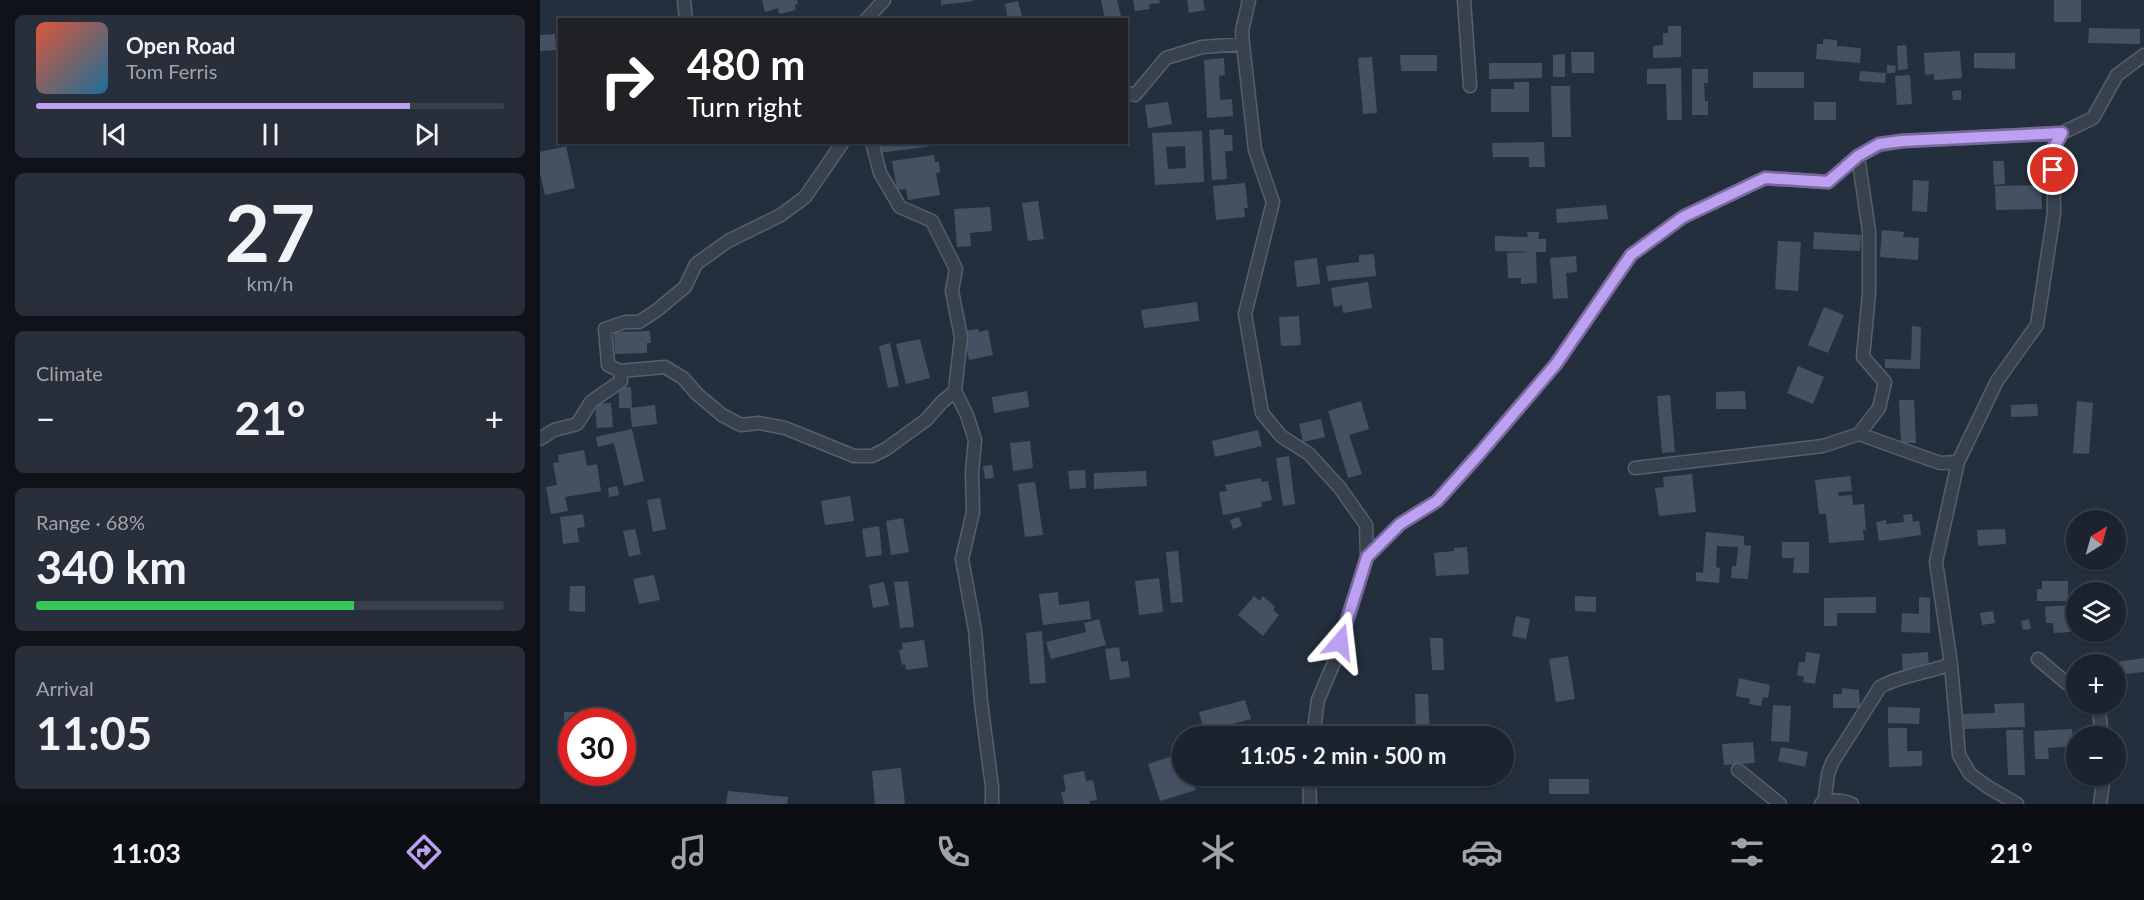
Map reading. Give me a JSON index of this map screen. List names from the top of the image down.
{
  "north": "top right",
  "page": {
    "turn": ["480 m", "Turn right"],
    "song": ["Open Road", "Tom Ferris"],
    "tile": [
      ["27", "km/h"],
      "Climate",
      ["Range · 68%", "340 km"],
      ["Arrival", "11:05"]
    ],
    "heat": ["−", "21°", "+"],
    "map_buttons": ["+", "−"],
    "limit": "30",
    "trip": "11:05 · 2 min · 500 m",
    "tabs": ["11:03", "21°"]
  }
}
